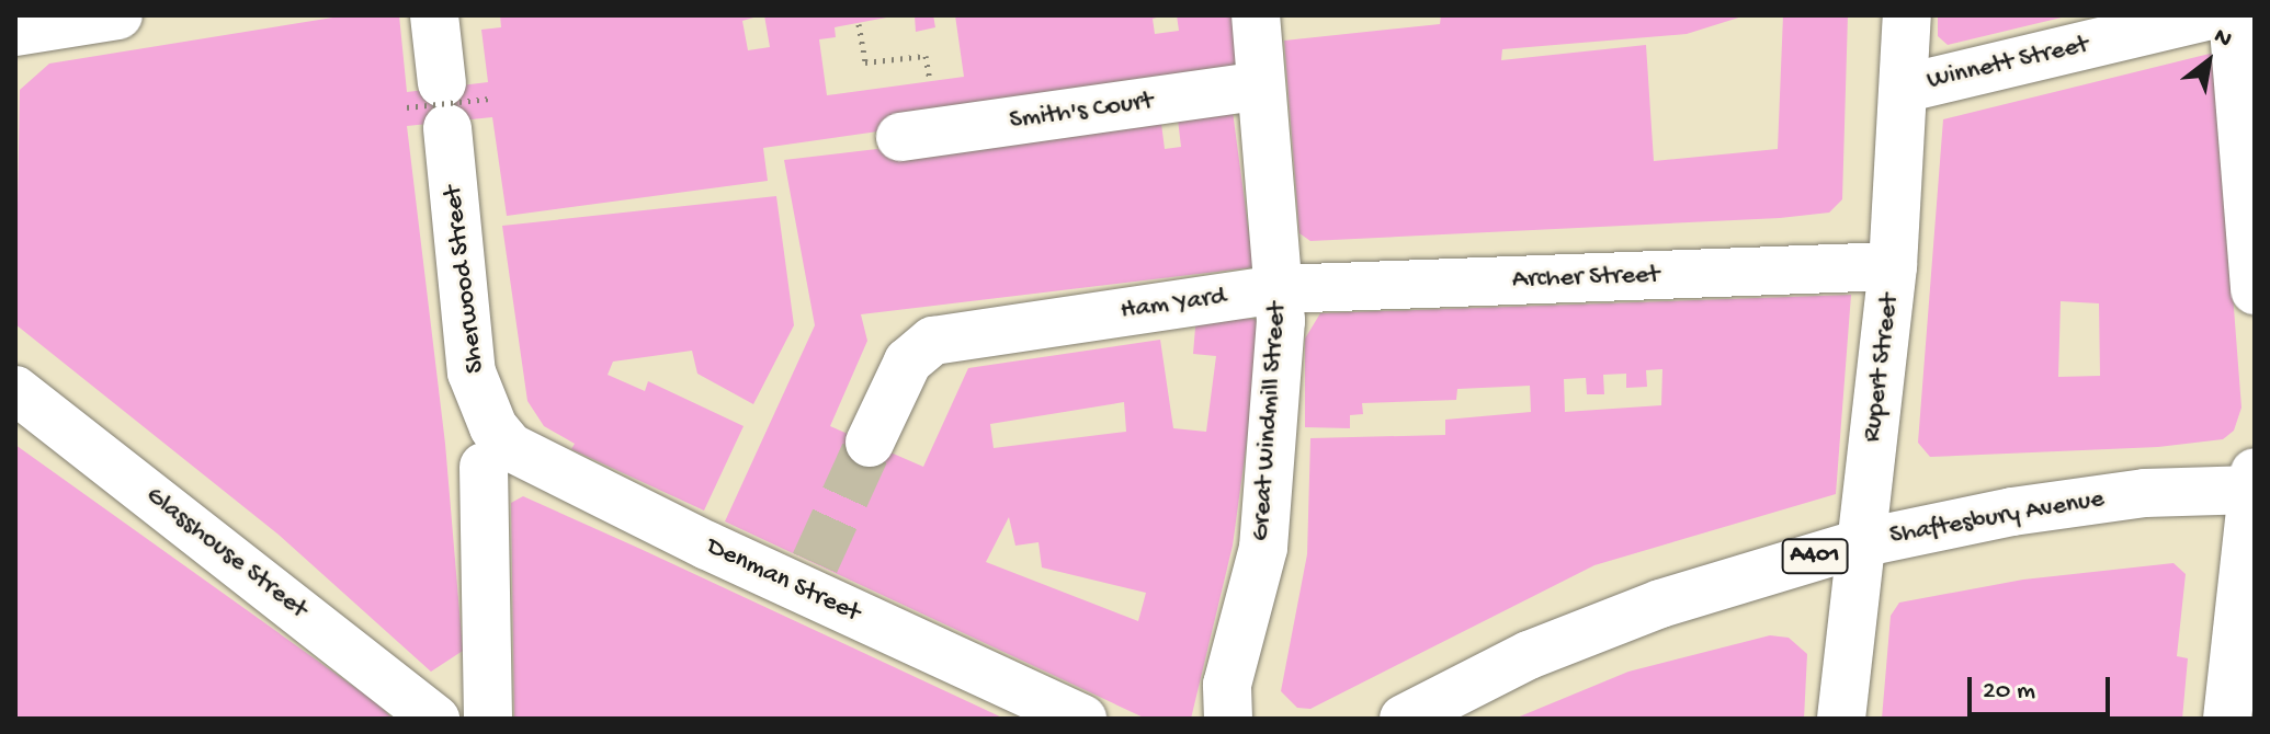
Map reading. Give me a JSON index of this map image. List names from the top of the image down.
{
  "streets": {
    "street": [
      "Winnett Street",
      "Smith's Court",
      "Archer Street",
      "Sherwood Street",
      "Ham Yard",
      "Rupert Street",
      "Great Windmill Street",
      "Shaftesbury Avenue",
      "Glasshouse Street",
      "A401",
      "Denman Street"
    ]
  },
  "crossings": [
    ["Winnett Street", "Rupert Street"],
    ["Smith's Court", "Great Windmill Street"],
    ["Archer Street", "Ham Yard"],
    ["Archer Street", "Rupert Street"],
    ["Archer Street", "Great Windmill Street"],
    ["Sherwood Street", "Denman Street"],
    ["Ham Yard", "Great Windmill Street"],
    ["Rupert Street", "Shaftesbury Avenue"]
  ],
  "scale_bar": "20 m",
  "north": "top right"
}
